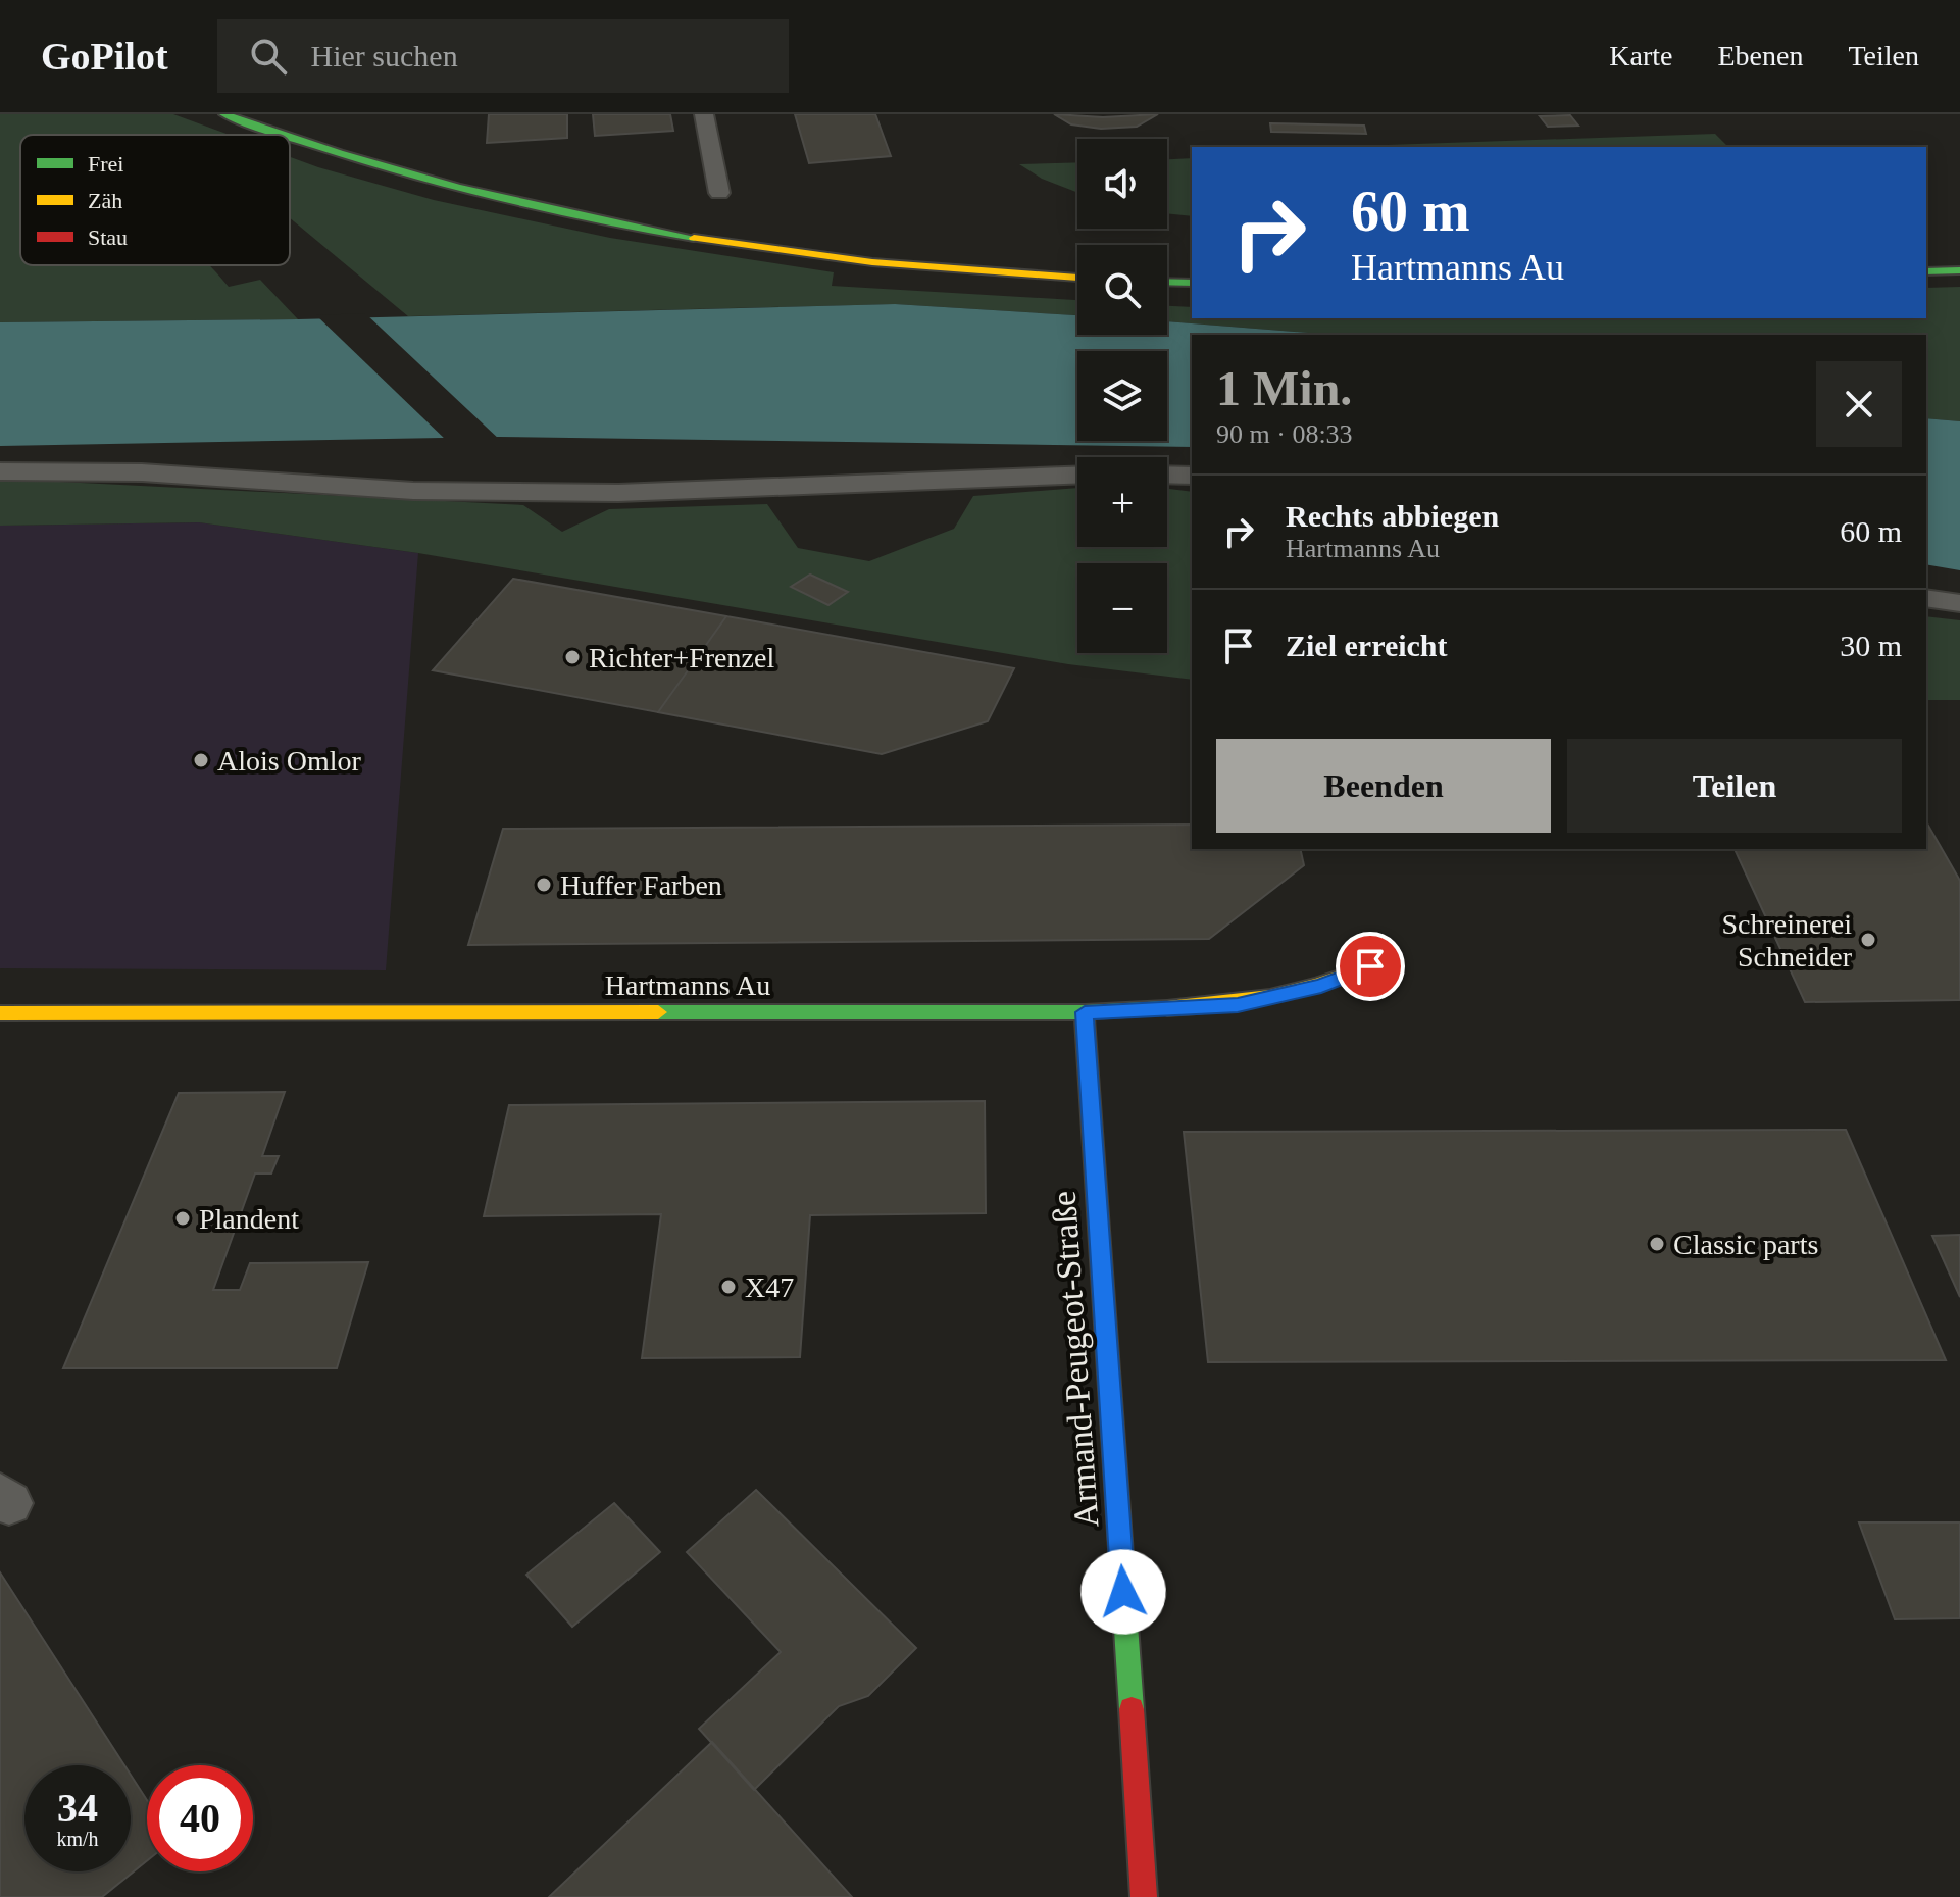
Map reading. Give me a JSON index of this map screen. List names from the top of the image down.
{
  "streets": {
    "street": ["Hartmanns Au", "Armand-Peugeot-Straße"]
  },
  "crossings": [
    ["Hartmanns Au", "Armand-Peugeot-Straße"]
  ],
  "places": [
    "Richter+Frenzel",
    "Alois Omlor",
    "Huffer Farben",
    "Schreinerei Schneider",
    "Plandent",
    "Classic parts",
    "X47"
  ],
  "legend": ["Frei", "Zäh", "Stau"],
  "page": {
    "header": "GoPilot",
    "search": "Hier suchen",
    "nav": ["Karte", "Ebenen", "Teilen"],
    "map_buttons": ["+", "−"],
    "turn": ["60 m", "Hartmanns Au"],
    "heading": ["1 Min.", "90 m · 08:33"],
    "list": [
      {
        "name": "Rechts abbiegen",
        "note": "Hartmanns Au",
        "value": "60 m"
      },
      {
        "name": "Ziel erreicht",
        "value": "30 m"
      }
    ],
    "buttons": ["Beenden", "Teilen"],
    "speed": "34 km/h",
    "limit": "40"
  }
}
